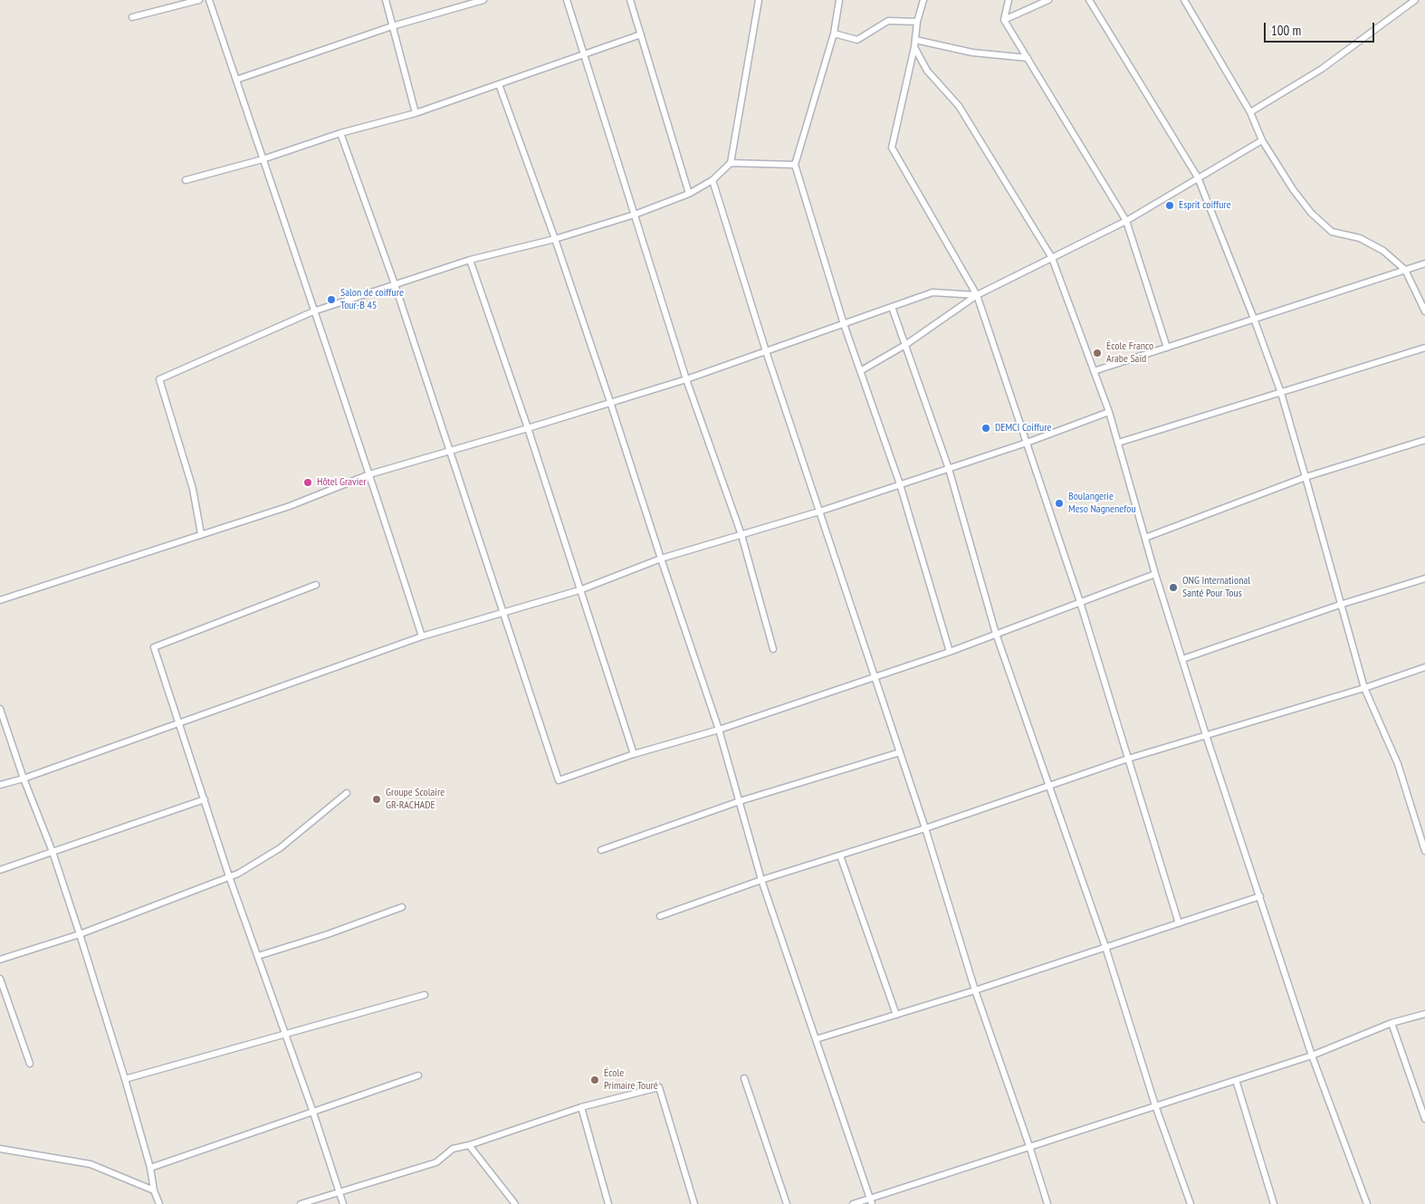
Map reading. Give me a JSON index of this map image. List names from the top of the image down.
{
  "places": [
    "Esprit coiffure",
    "Salon de coiffure Tour-B 45",
    "École Franco Arabe Saïd",
    "DEMCI Coiffure",
    "Hôtel Gravier",
    "Boulangerie Meso Nagnenefou",
    "ONG International Santé Pour Tous",
    "Groupe Scolaire GR-RACHADE",
    "École Primaire Touré"
  ],
  "scale_bar": "100 m"
}
